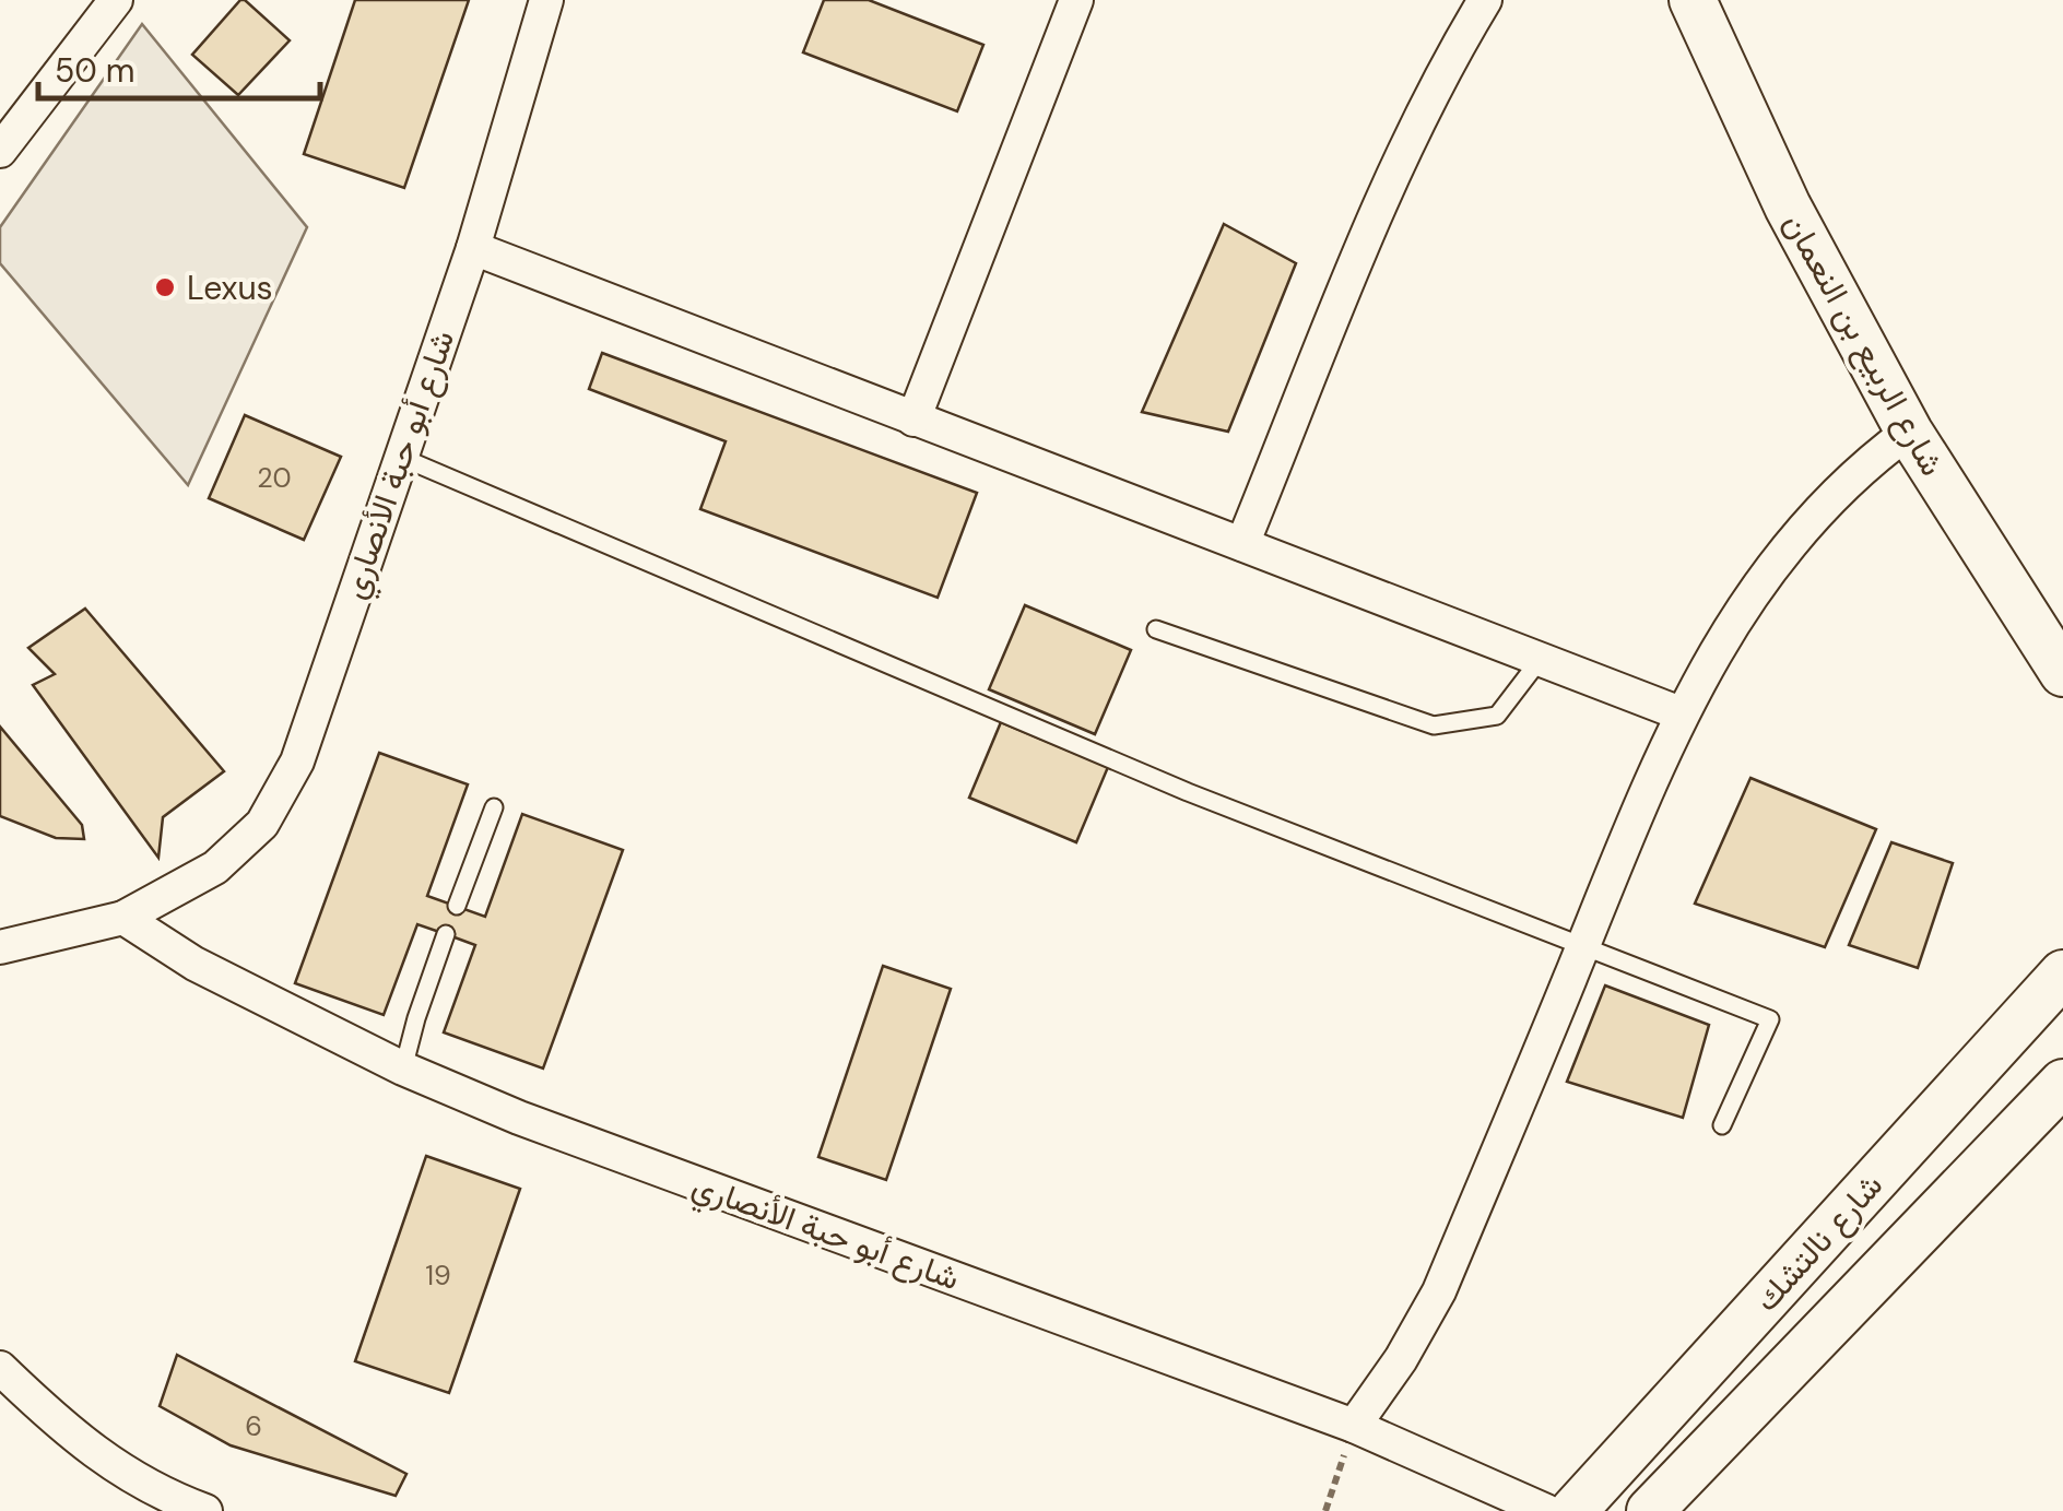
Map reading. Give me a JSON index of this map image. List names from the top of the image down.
{
  "streets": {
    "main road": ["شارع الربيع بن النعمان", "شارع نالتشك"],
    "street": ["شارع أبو حبة الأنصاري"]
  },
  "places": ["Lexus"],
  "house_numbers": ["20", "19", "6"],
  "scale_bar": "50 m"
}
